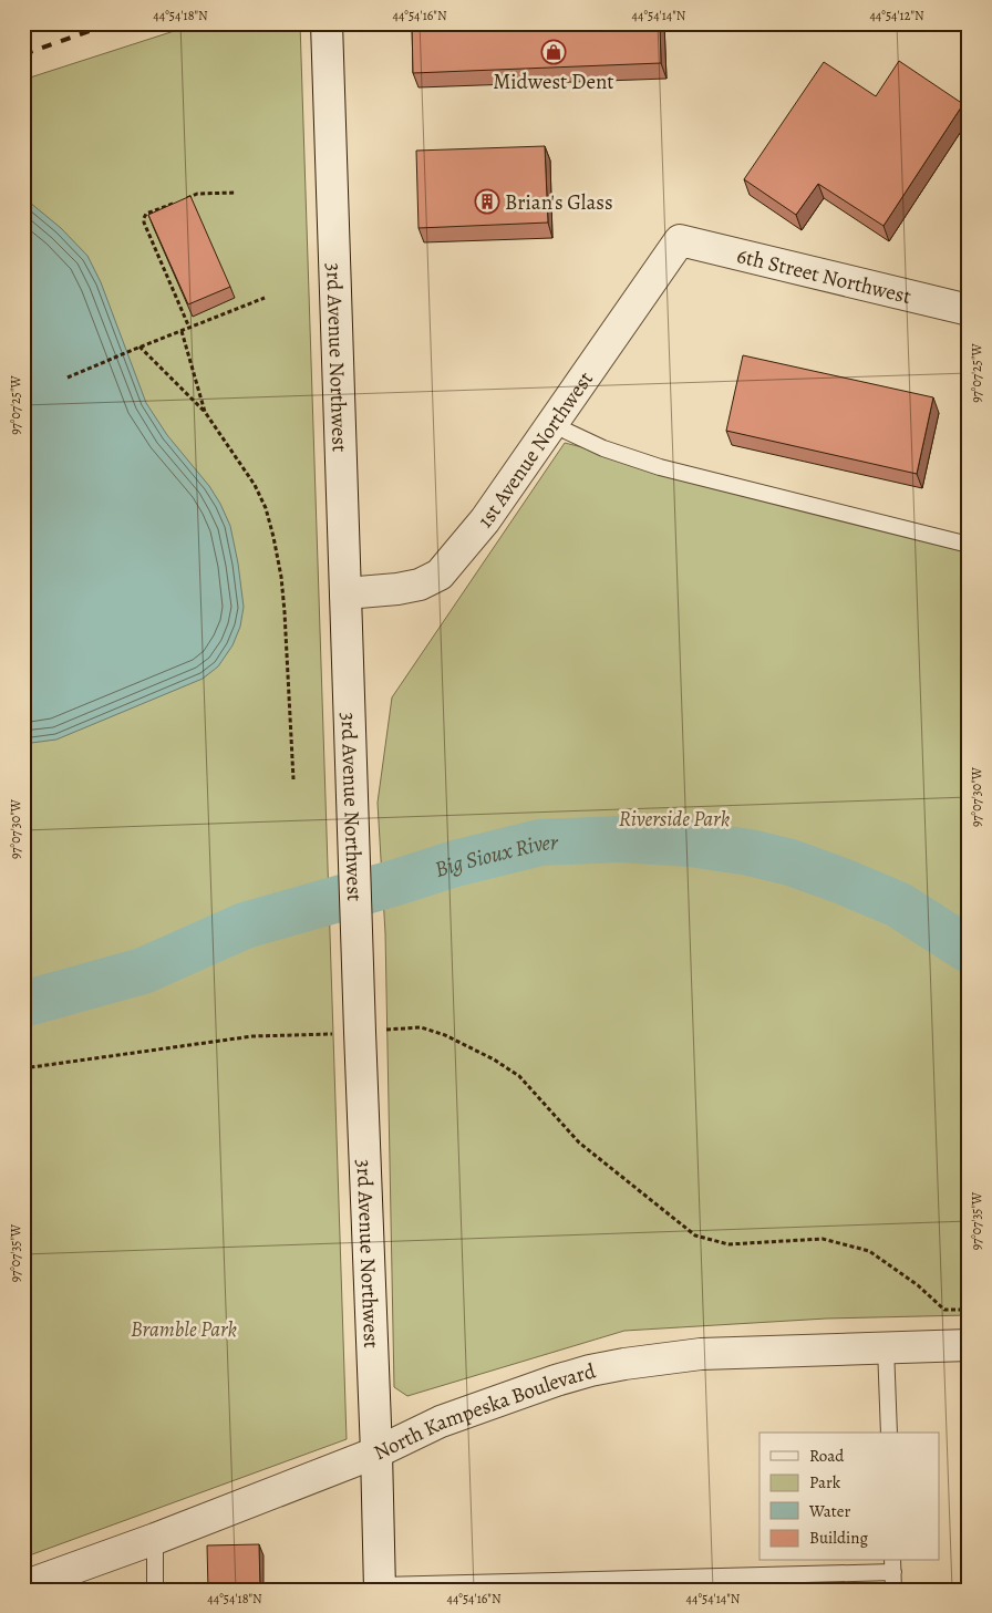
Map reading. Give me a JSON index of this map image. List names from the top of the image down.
{
  "streets": {
    "street": [
      "6th Street Northwest",
      "3rd Avenue Northwest",
      "1st Avenue Northwest",
      "North Kampeska Boulevard"
    ]
  },
  "crossings": [
    ["6th Street Northwest", "1st Avenue Northwest"],
    ["3rd Avenue Northwest", "1st Avenue Northwest"],
    ["3rd Avenue Northwest", "North Kampeska Boulevard"]
  ],
  "water": ["Big Sioux River"],
  "parks": ["Riverside Park", "Bramble Park"],
  "places": {
    "shop": ["Midwest Dent"],
    "building": ["Brian's Glass"]
  },
  "legend": [
    "Road",
    "Park",
    "Water",
    "Building"
  ],
  "coordinates": [
    "44°54'18\"N",
    "44°54'16\"N",
    "44°54'14\"N",
    "44°54'12\"N",
    "97°07'25\"W",
    "97°07'30\"W",
    "97°07'35\"W"
  ]
}
